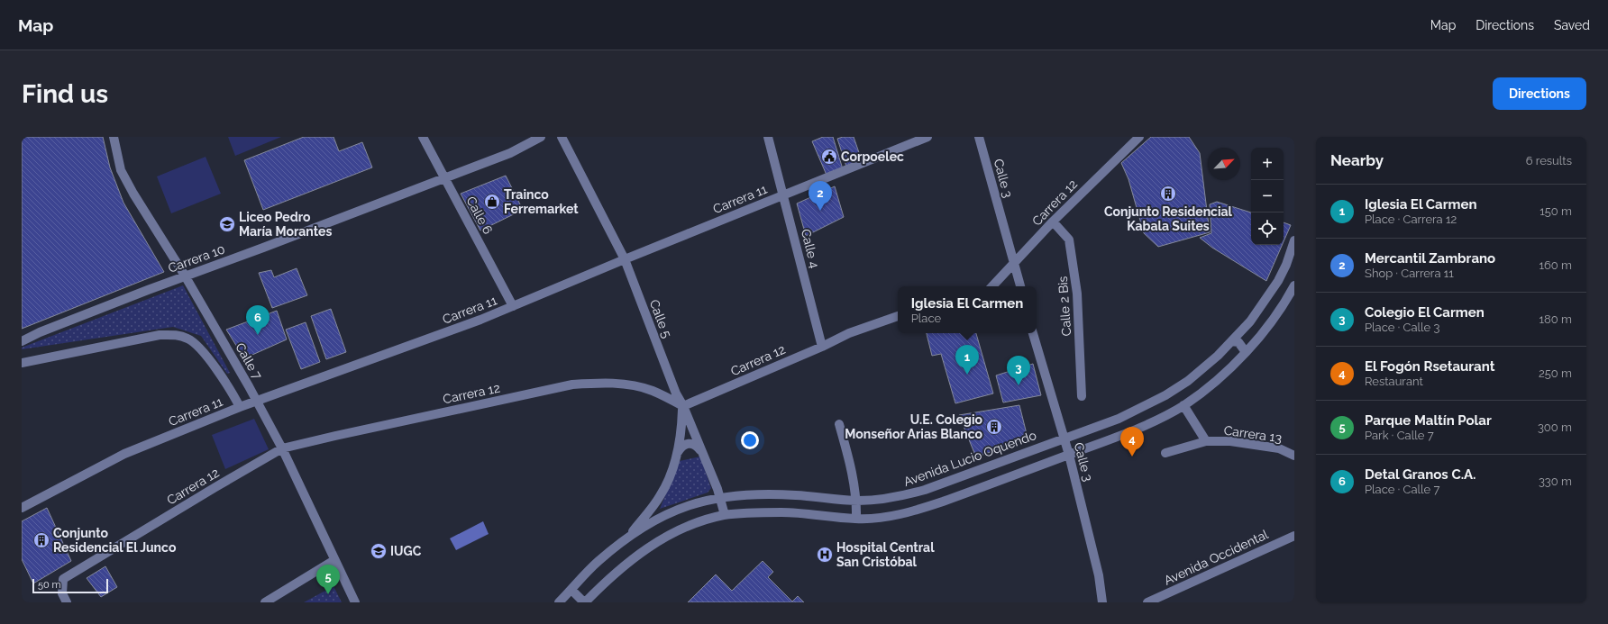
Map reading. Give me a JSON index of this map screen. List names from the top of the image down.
{
  "streets": {
    "street": [
      "Calle 3",
      "Carrera 11",
      "Carrera 12",
      "Calle 6",
      "Calle 4",
      "Carrera 10",
      "Calle 2 Bis",
      "Calle 5",
      "Calle 7",
      "Carrera 13",
      "Avenida Lucio Oquendo",
      "Avenida Occidental"
    ]
  },
  "crossings": [
    ["Calle 3", "Carrera 12"],
    ["Calle 3", "Avenida Lucio Oquendo"],
    ["Carrera 11", "Calle 6"],
    ["Carrera 11", "Calle 4"],
    ["Carrera 11", "Calle 5"],
    ["Carrera 11", "Calle 7"],
    ["Carrera 12", "Calle 4"],
    ["Carrera 12", "Calle 2 Bis"],
    ["Carrera 12", "Calle 5"],
    ["Carrera 12", "Calle 7"],
    ["Calle 6", "Carrera 10"],
    ["Carrera 10", "Calle 7"],
    ["Calle 5", "Avenida Lucio Oquendo"]
  ],
  "places": {
    "public building": ["Corpoelec"],
    "building": ["Conjunto Residencial Kabala Suites", "U.E. Colegio Monseñor Arias Blanco", "Conjunto Residencial El Junco"],
    "shop": ["Trainco Ferremarket"],
    "school or university": ["Liceo Pedro María Morantes", "IUGC"],
    "hospital": ["Hospital Central San Cristóbal"]
  },
  "scale_bar": "50 m",
  "north": "top right",
  "page": {
    "header": "Map",
    "nav": ["Map", "Directions", "Saved"],
    "buttons": "Directions",
    "title": "Find us",
    "heading": ["Nearby", "6 results"],
    "map_buttons": ["+", "−"],
    "pins": [
      "2",
      "6",
      "1",
      "3",
      "4",
      "5"
    ],
    "list": [
      {
        "mark": "1",
        "name": "Iglesia El Carmen",
        "note": "Place · Carrera 12",
        "value": "150 m"
      },
      {
        "mark": "2",
        "name": "Mercantil Zambrano",
        "note": "Shop · Carrera 11",
        "value": "160 m"
      },
      {
        "mark": "3",
        "name": "Colegio El Carmen",
        "note": "Place · Calle 3",
        "value": "180 m"
      },
      {
        "mark": "4",
        "name": "El Fogón Rsetaurant",
        "note": "Restaurant",
        "value": "250 m"
      },
      {
        "mark": "5",
        "name": "Parque Maltín Polar",
        "note": "Park · Calle 7",
        "value": "300 m"
      },
      {
        "mark": "6",
        "name": "Detal Granos C.A.",
        "note": "Place · Calle 7",
        "value": "330 m"
      }
    ],
    "popup": ["Iglesia El Carmen", "Place"],
    "scale": "50 m"
  }
}
